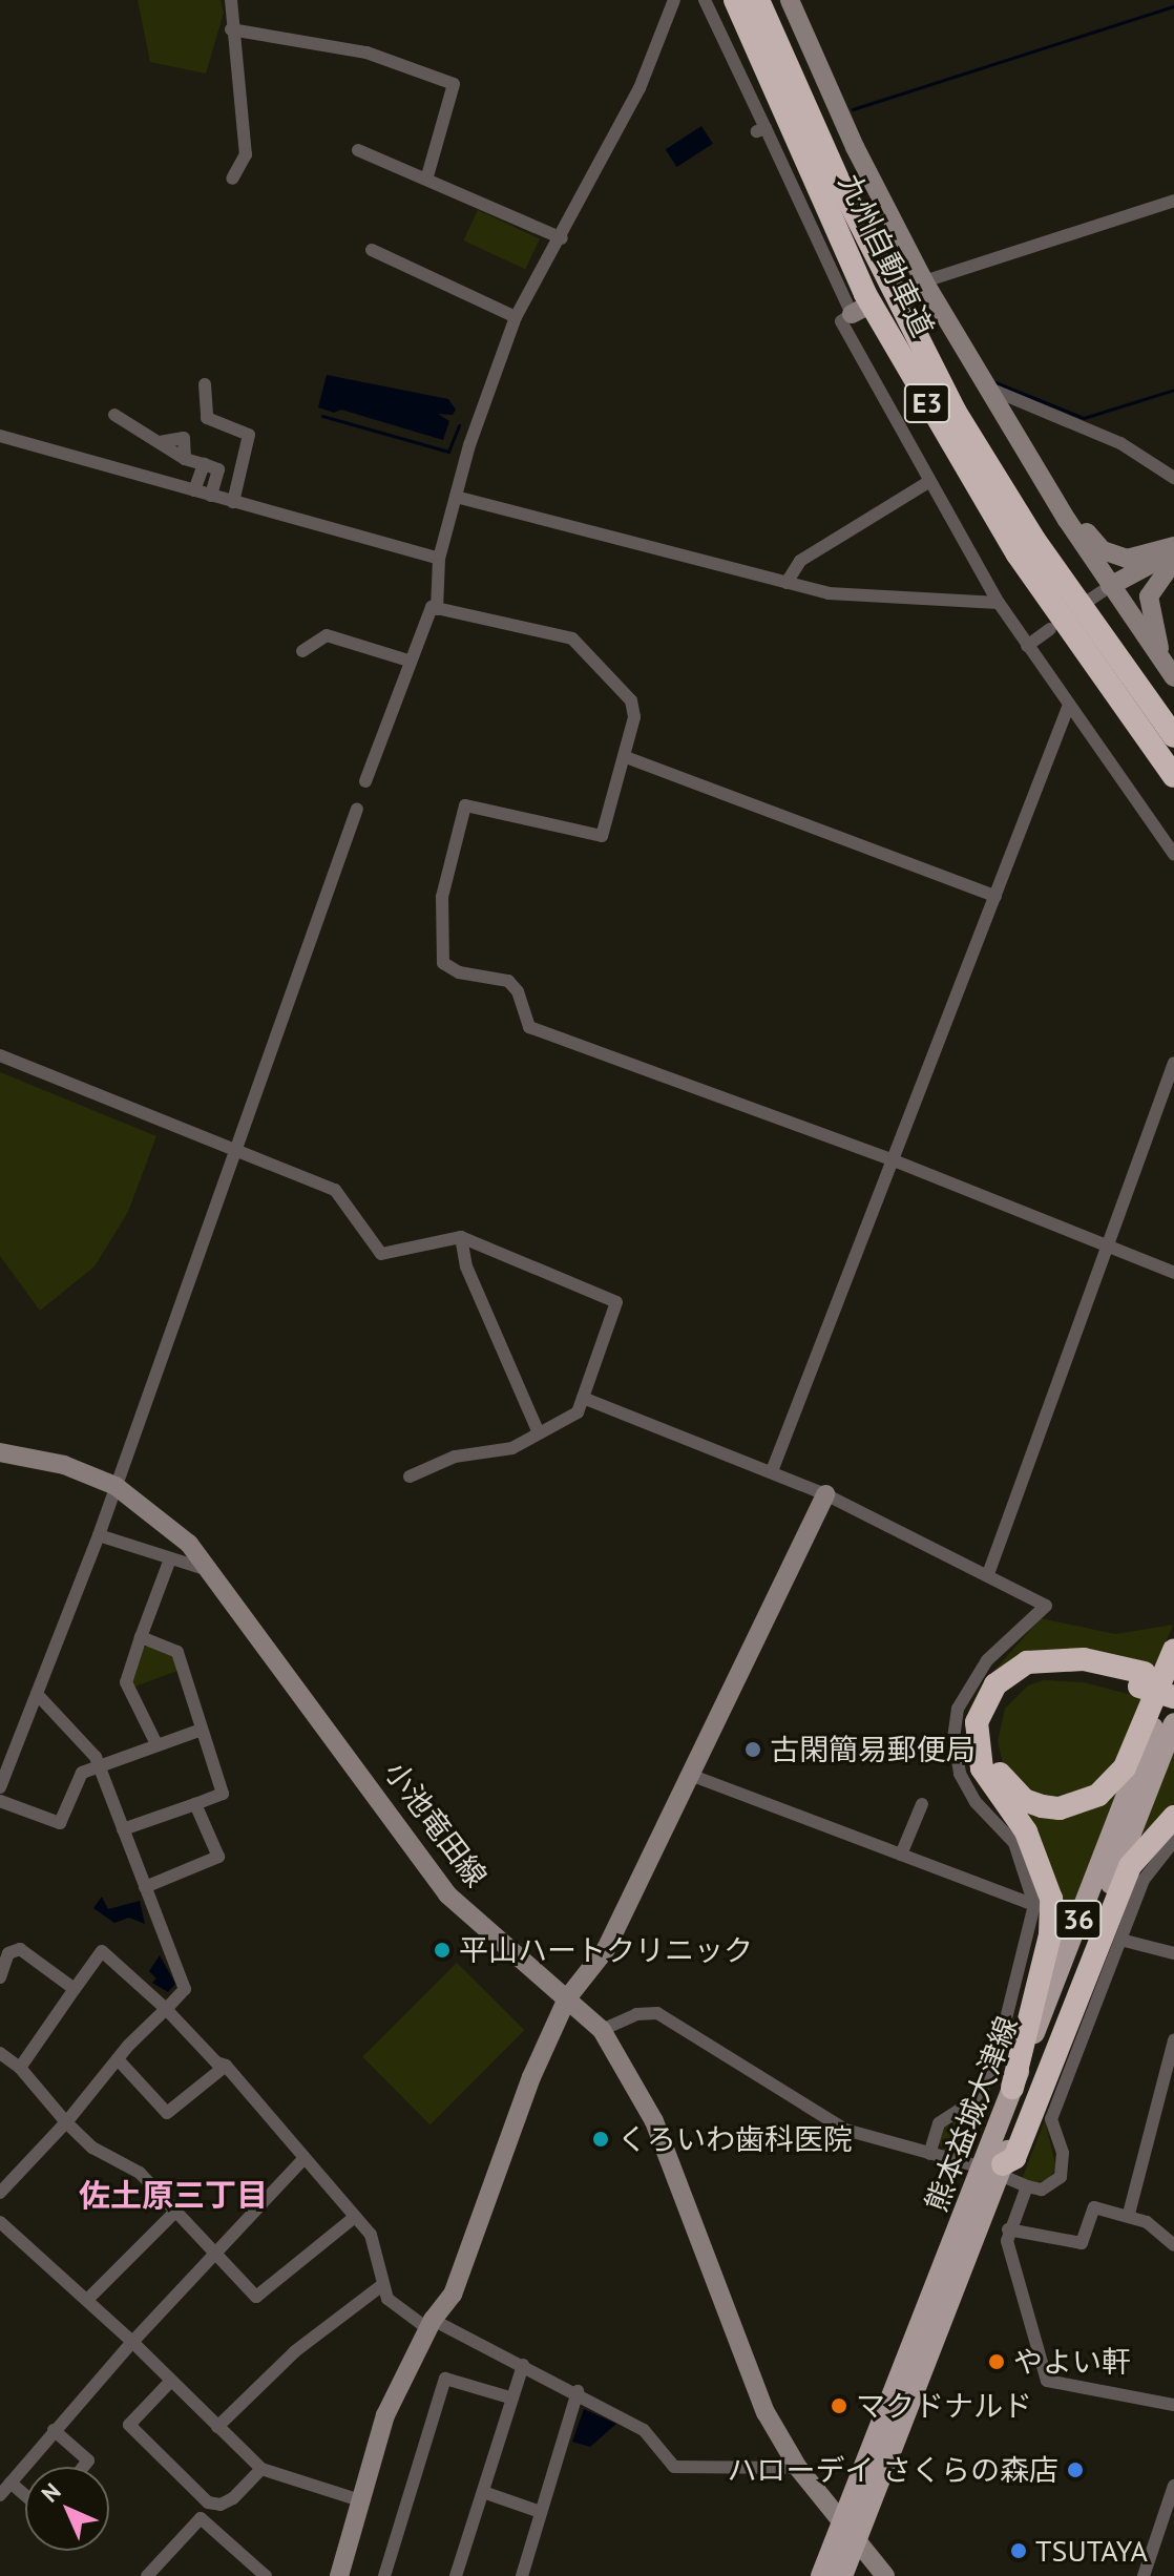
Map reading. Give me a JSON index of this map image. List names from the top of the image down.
{
  "streets": {
    "highway": ["九州自動車道", "E3"],
    "main road": ["36", "熊本益城大津線"],
    "street": ["小池竜田線"]
  },
  "crossings": [
    ["小池竜田線", "熊本益城大津線"]
  ],
  "districts": ["佐土原三丁目"],
  "places": [
    "古閑簡易郵便局",
    "平山ハートクリニック",
    "くろいわ歯科医院",
    "やよい軒",
    "マクドナルド",
    "ハローデイ さくらの森店",
    "TSUTAYA"
  ],
  "north": "top left"
}
